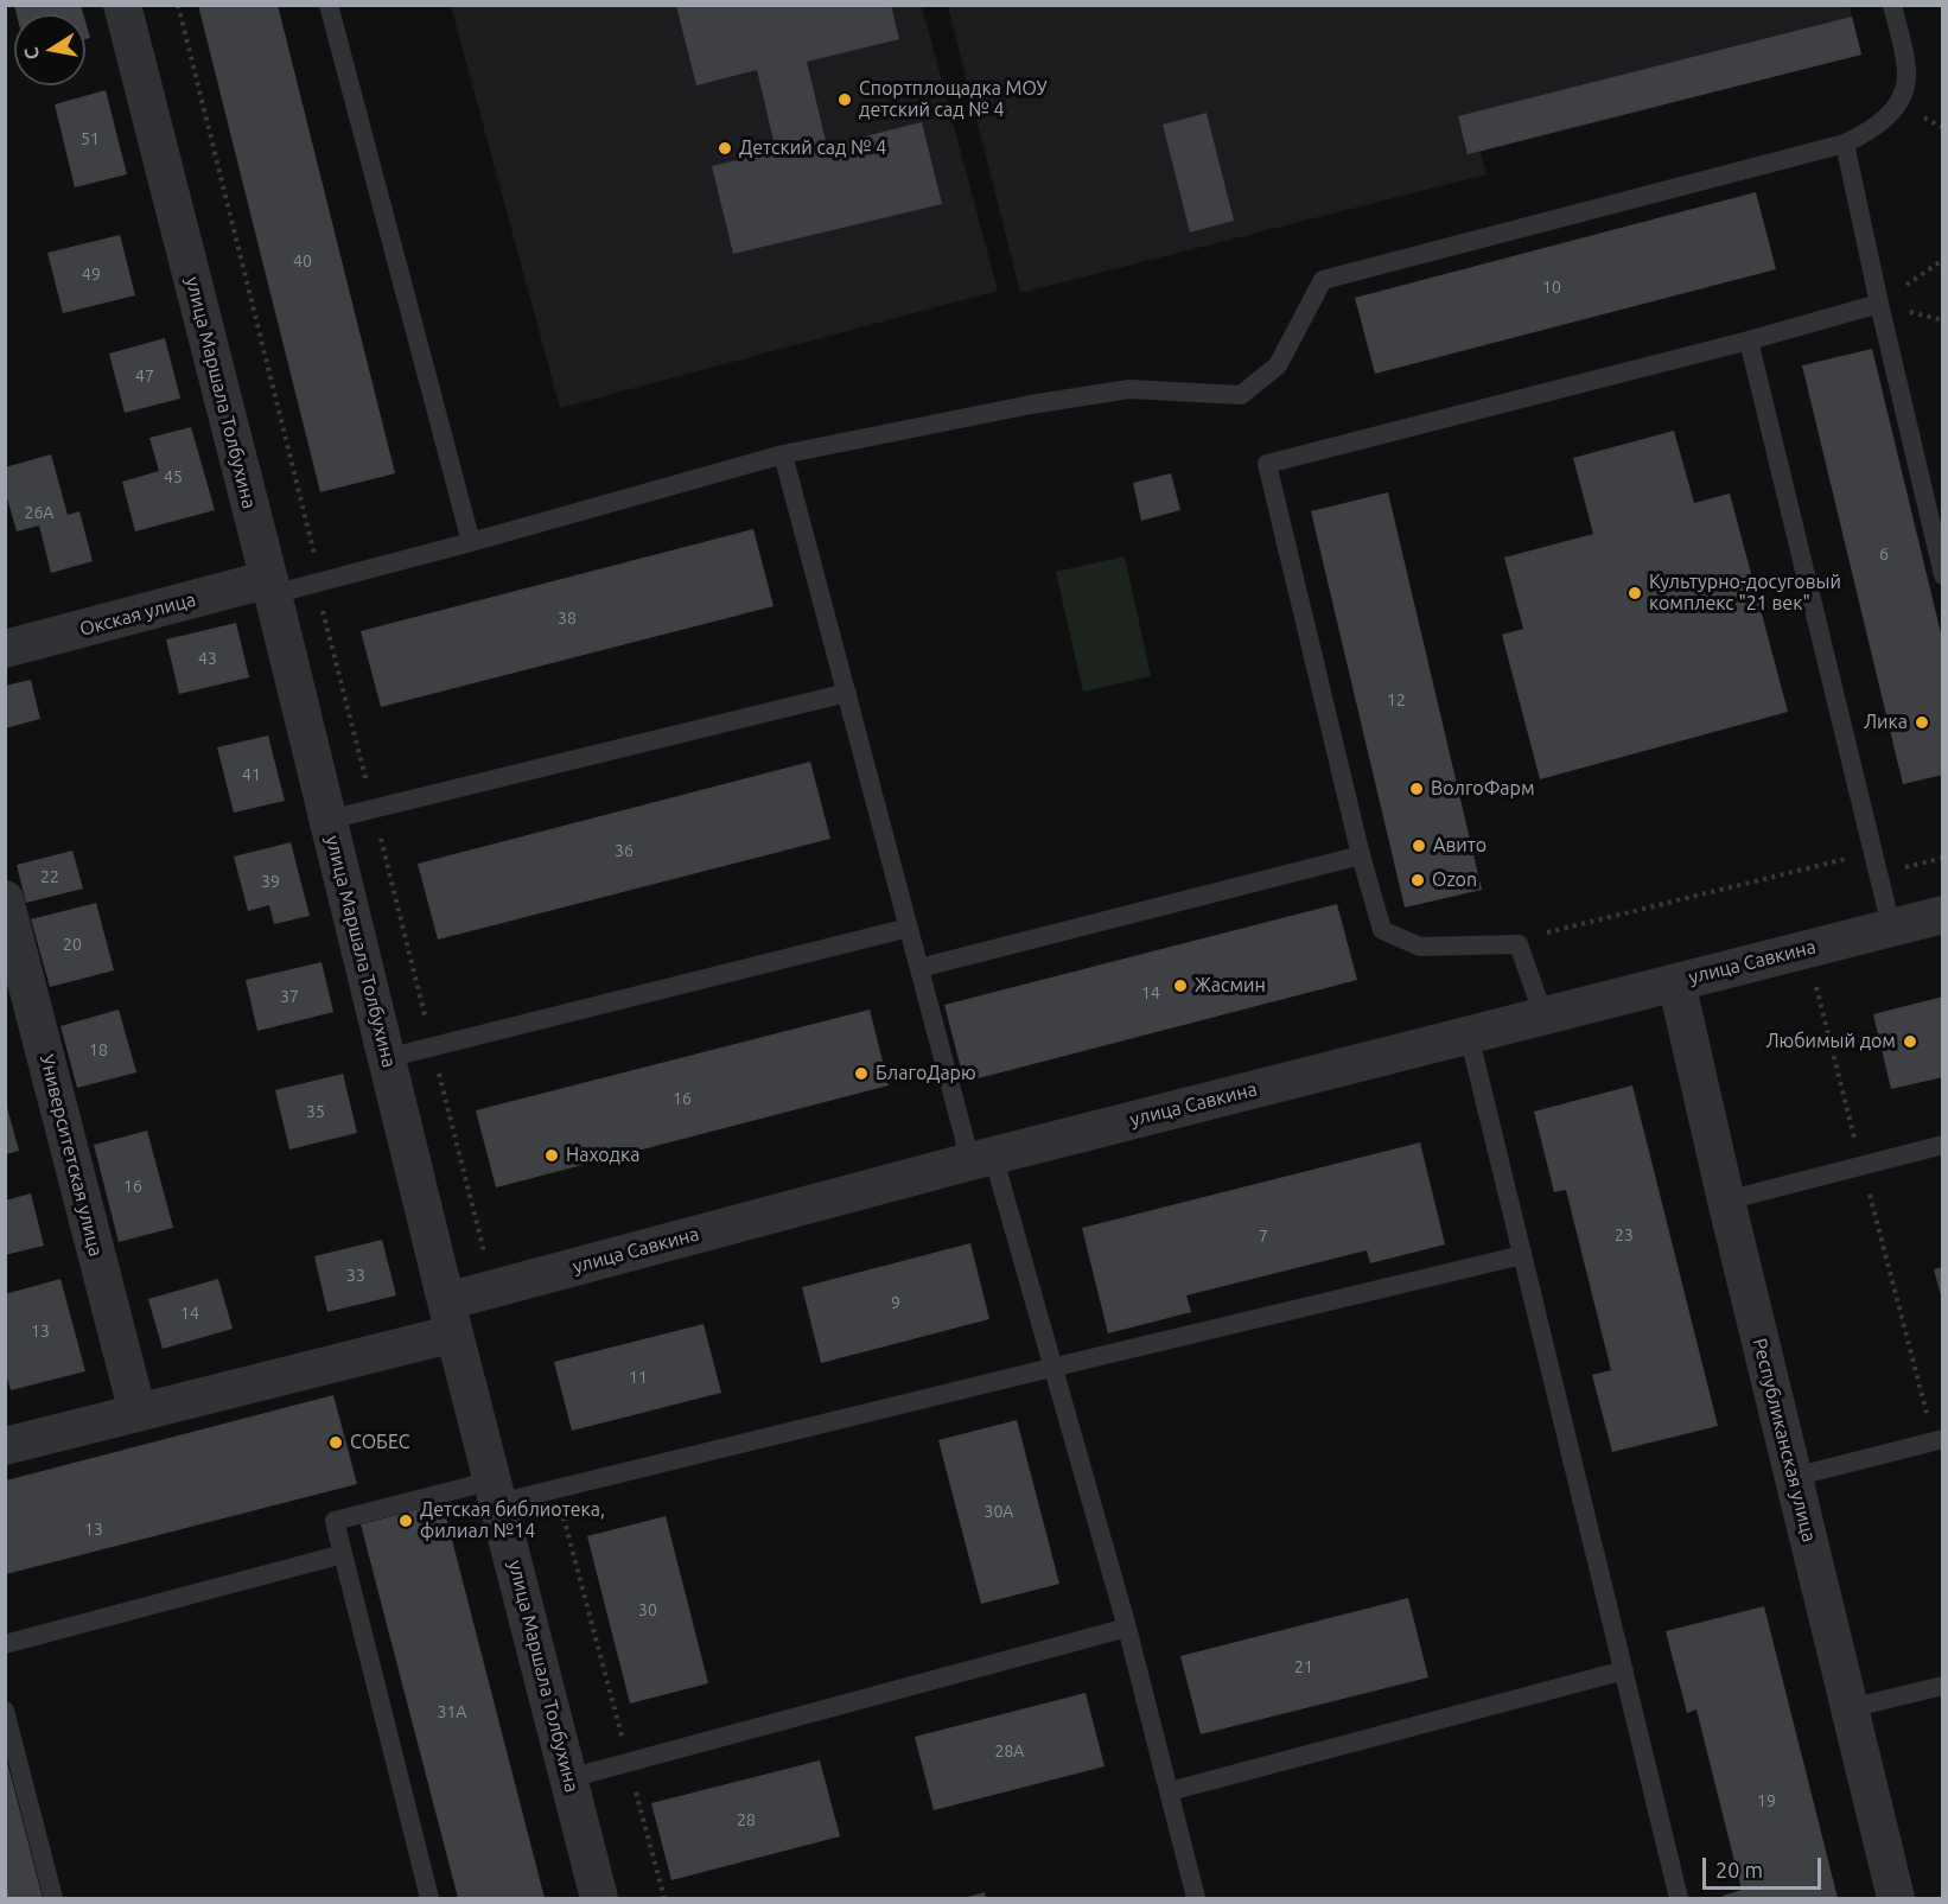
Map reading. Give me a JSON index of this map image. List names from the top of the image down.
{
  "streets": {
    "street": [
      "улица Маршала Толбухина",
      "Окская улица",
      "улица Савкина",
      "Университетская улица",
      "Республиканская улица"
    ]
  },
  "crossings": [
    ["улица Маршала Толбухина", "Окская улица"],
    ["улица Маршала Толбухина", "улица Савкина"],
    ["улица Савкина", "Университетская улица"],
    ["улица Савкина", "Республиканская улица"]
  ],
  "places": [
    "Спортплощадка МОУ детский сад № 4",
    "Детский сад № 4",
    "Культурно-досуговый комплекс \"21 век\"",
    "Лика",
    "ВолгоФарм",
    "Авито",
    "Ozon",
    "Жасмин",
    "Любимый дом",
    "БлагоДарю",
    "Находка",
    "СОБЕС",
    "Детская библиотека, филиал №14"
  ],
  "house_numbers": [
    "51",
    "40",
    "49",
    "10",
    "47",
    "45",
    "26А",
    "6",
    "38",
    "43",
    "12",
    "41",
    "36",
    "22",
    "39",
    "20",
    "14",
    "37",
    "18",
    "16",
    "35",
    "16",
    "23",
    "7",
    "33",
    "9",
    "14",
    "13",
    "11",
    "30А",
    "13",
    "30",
    "21",
    "31А",
    "28А",
    "19",
    "28"
  ],
  "scale_bar": "20 m",
  "north": "left"
}
